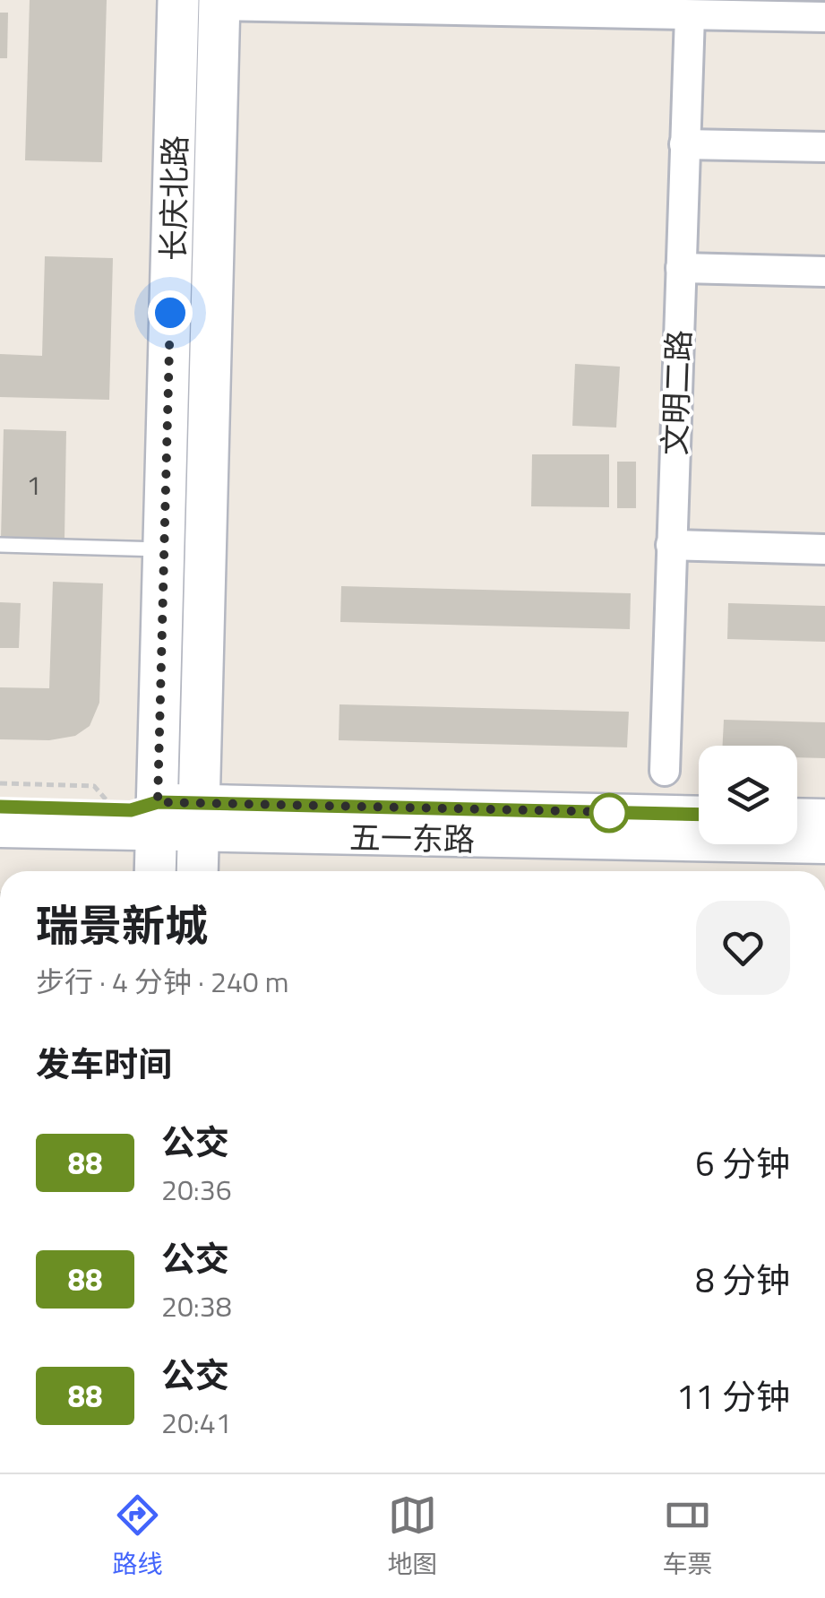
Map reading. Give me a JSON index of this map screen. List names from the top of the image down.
{
  "streets": {
    "main road": ["长庆北路"],
    "street": ["文明二路", "五一东路"]
  },
  "crossings": [
    ["长庆北路", "五一东路"]
  ],
  "lines": ["bus line 88"],
  "house_numbers": ["1"],
  "page": {
    "heading": [
      ["瑞景新城", "步行 · 4 分钟 · 240 m"],
      "发车时间"
    ],
    "list": [
      {
        "mark": "88",
        "name": "公交",
        "note": "20:36",
        "value": "6 分钟"
      },
      {
        "mark": "88",
        "name": "公交",
        "note": "20:38",
        "value": "8 分钟"
      },
      {
        "mark": "88",
        "name": "公交",
        "note": "20:41",
        "value": "11 分钟"
      }
    ],
    "tabs": ["路线", "地图", "车票"]
  }
}
